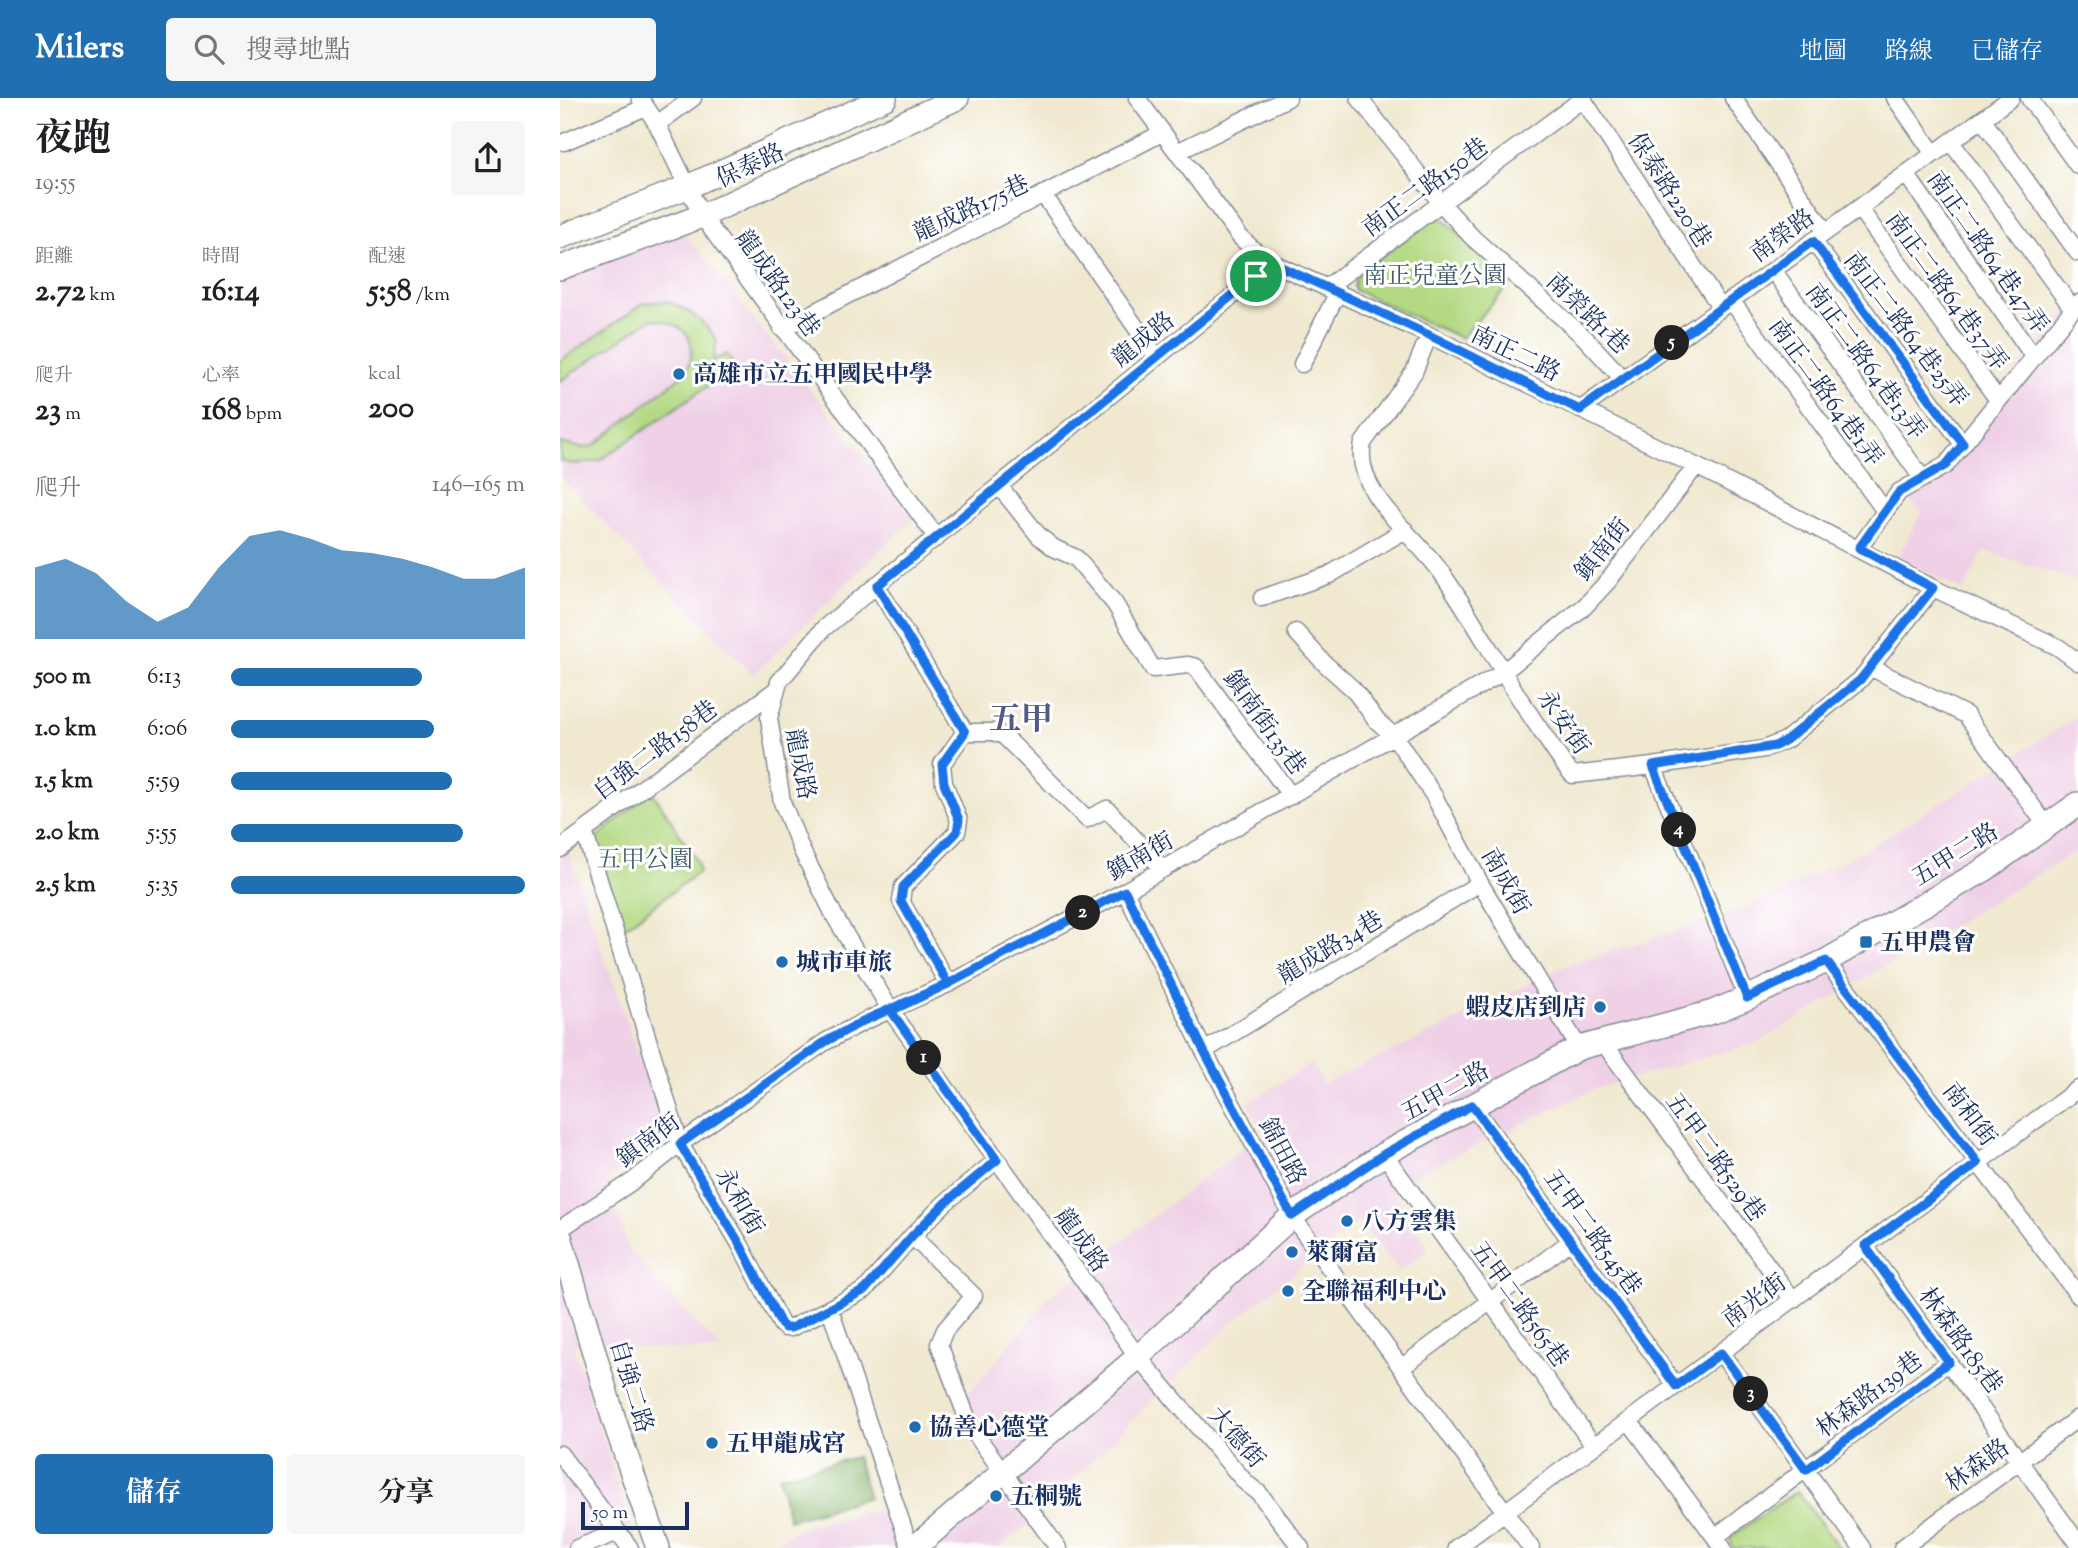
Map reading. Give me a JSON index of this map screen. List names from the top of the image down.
{
  "streets": {
    "main road": ["保泰路", "五甲二路", "自強二路"],
    "street": [
      "南正二路150巷",
      "保泰路220巷",
      "龍成路175巷",
      "南榮路",
      "南正二路64巷47弄",
      "龍成路123巷",
      "南正二路64巷37弄",
      "南榮路1巷",
      "南正二路64巷25弄",
      "龍成路",
      "南正二路",
      "南正二路64巷13弄",
      "南正二路64巷1弄",
      "鎮南街",
      "鎮南街135巷",
      "永安街",
      "自強二路158巷",
      "南成街",
      "龍成路34巷",
      "南和街",
      "錦田路",
      "五甲二路529巷",
      "永和街",
      "五甲二路545巷",
      "南光街",
      "五甲二路565巷",
      "林森路185巷",
      "林森路139巷",
      "大德街",
      "林森路"
    ]
  },
  "crossings": [
    ["保泰路", "龍成路123巷"],
    ["南正二路150巷", "保泰路220巷"],
    ["南正二路150巷", "南榮路1巷"],
    ["南正二路150巷", "南正二路"],
    ["保泰路220巷", "南榮路"],
    ["保泰路220巷", "南正二路64巷1弄"],
    ["龍成路175巷", "龍成路123巷"],
    ["龍成路175巷", "龍成路"],
    ["南榮路", "南正二路64巷47弄"],
    ["南榮路", "南正二路64巷37弄"],
    ["南榮路", "南榮路1巷"],
    ["南榮路", "南正二路64巷25弄"],
    ["南榮路", "南正二路"],
    ["南榮路", "南正二路64巷13弄"],
    ["南榮路", "南正二路64巷1弄"],
    ["龍成路123巷", "龍成路"],
    ["龍成路", "南正二路"],
    ["龍成路", "鎮南街"],
    ["龍成路", "鎮南街135巷"],
    ["龍成路", "自強二路158巷"],
    ["龍成路", "五甲二路"],
    ["龍成路", "永和街"],
    ["龍成路", "大德街"],
    ["南正二路", "鎮南街"],
    ["南正二路", "永安街"],
    ["鎮南街", "鎮南街135巷"],
    ["鎮南街", "永安街"],
    ["鎮南街", "南成街"],
    ["鎮南街", "錦田路"],
    ["鎮南街", "永和街"],
    ["自強二路158巷", "永和街"],
    ["五甲二路", "南成街"],
    ["五甲二路", "南和街"],
    ["五甲二路", "錦田路"],
    ["五甲二路", "五甲二路529巷"],
    ["五甲二路", "五甲二路545巷"],
    ["五甲二路", "五甲二路565巷"],
    ["五甲二路", "大德街"],
    ["南成街", "龍成路34巷"],
    ["龍成路34巷", "錦田路"],
    ["南和街", "南光街"],
    ["錦田路", "南光街"],
    ["五甲二路529巷", "南光街"],
    ["五甲二路545巷", "南光街"],
    ["南光街", "五甲二路565巷"],
    ["南光街", "林森路185巷"],
    ["林森路185巷", "林森路139巷"],
    ["林森路185巷", "林森路"]
  ],
  "districts": ["五甲"],
  "parks": ["南正兒童公園", "五甲公園"],
  "places": {
    "other": [
      "高雄市立五甲國民中學",
      "城市車旅",
      "蝦皮店到店",
      "八方雲集",
      "萊爾富",
      "全聯福利中心",
      "協善心德堂",
      "五甲龍成宮",
      "五桐號"
    ],
    "transit": ["五甲農會"]
  },
  "scale_bar": "50 m",
  "page": {
    "header": "Milers",
    "search": "搜尋地點",
    "nav": ["地圖", "路線", "已儲存"],
    "heading": ["夜跑", "19:55"],
    "stats": [
      ["距離", "2.72 km"],
      ["時間", "16:14"],
      ["配速", "5:58 /km"],
      ["爬升", "23 m"],
      ["心率", "168 bpm"],
      ["kcal", "200"]
    ],
    "pins": [
      "5",
      "4",
      "2",
      "1",
      "3"
    ],
    "chart": ["爬升", "146–165 m"],
    "list": [
      {
        "name": "500 m",
        "note": "6:13"
      },
      {
        "name": "1.0 km",
        "note": "6:06"
      },
      {
        "name": "1.5 km",
        "note": "5:59"
      },
      {
        "name": "2.0 km",
        "note": "5:55"
      },
      {
        "name": "2.5 km",
        "note": "5:35"
      }
    ],
    "buttons": ["儲存", "分享"],
    "scale": "50 m"
  }
}
